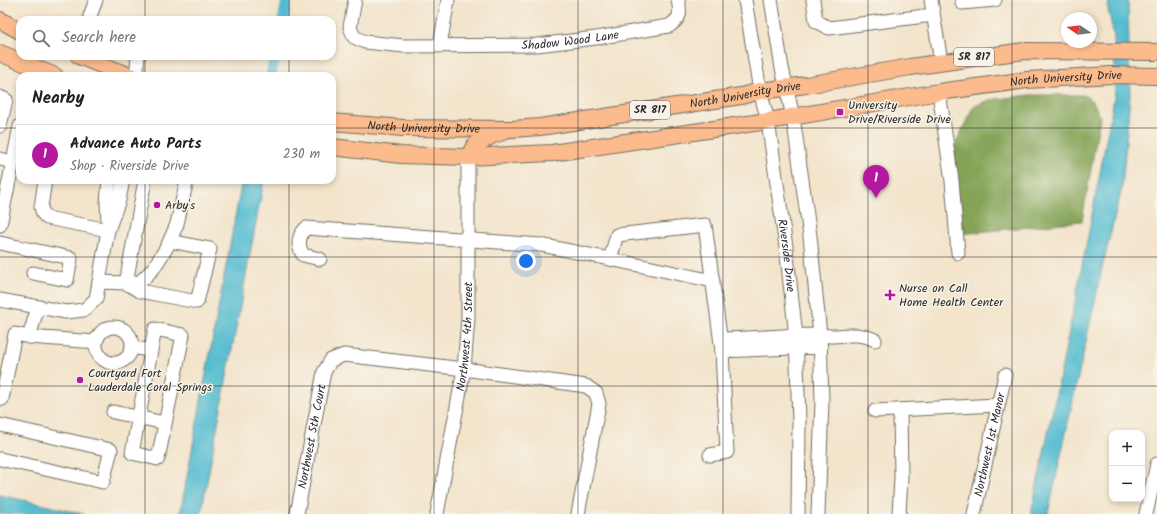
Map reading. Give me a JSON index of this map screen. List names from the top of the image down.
{
  "streets": {
    "main road": ["SR 817", "North University Drive"],
    "street": [
      "Shadow Wood Lane",
      "Riverside Drive",
      "Northwest 4th Street",
      "Northwest 5th Court",
      "Northwest 1st Manor"
    ]
  },
  "crossings": [
    ["North University Drive", "Riverside Drive"],
    ["North University Drive", "Northwest 4th Street"],
    ["Northwest 4th Street", "Northwest 5th Court"]
  ],
  "places": {
    "transit": ["University Drive/Riverside Drive"],
    "other": ["Arby's", "Courtyard Fort Lauderdale Coral Springs"],
    "health": ["Nurse on Call Home Health Center"]
  },
  "north": "left",
  "page": {
    "search": "Search here",
    "heading": "Nearby",
    "list": [
      {
        "mark": "1",
        "name": "Advance Auto Parts",
        "note": "Shop · Riverside Drive",
        "value": "230 m"
      }
    ],
    "pins": "1",
    "map_buttons": ["+", "−"]
  }
}
